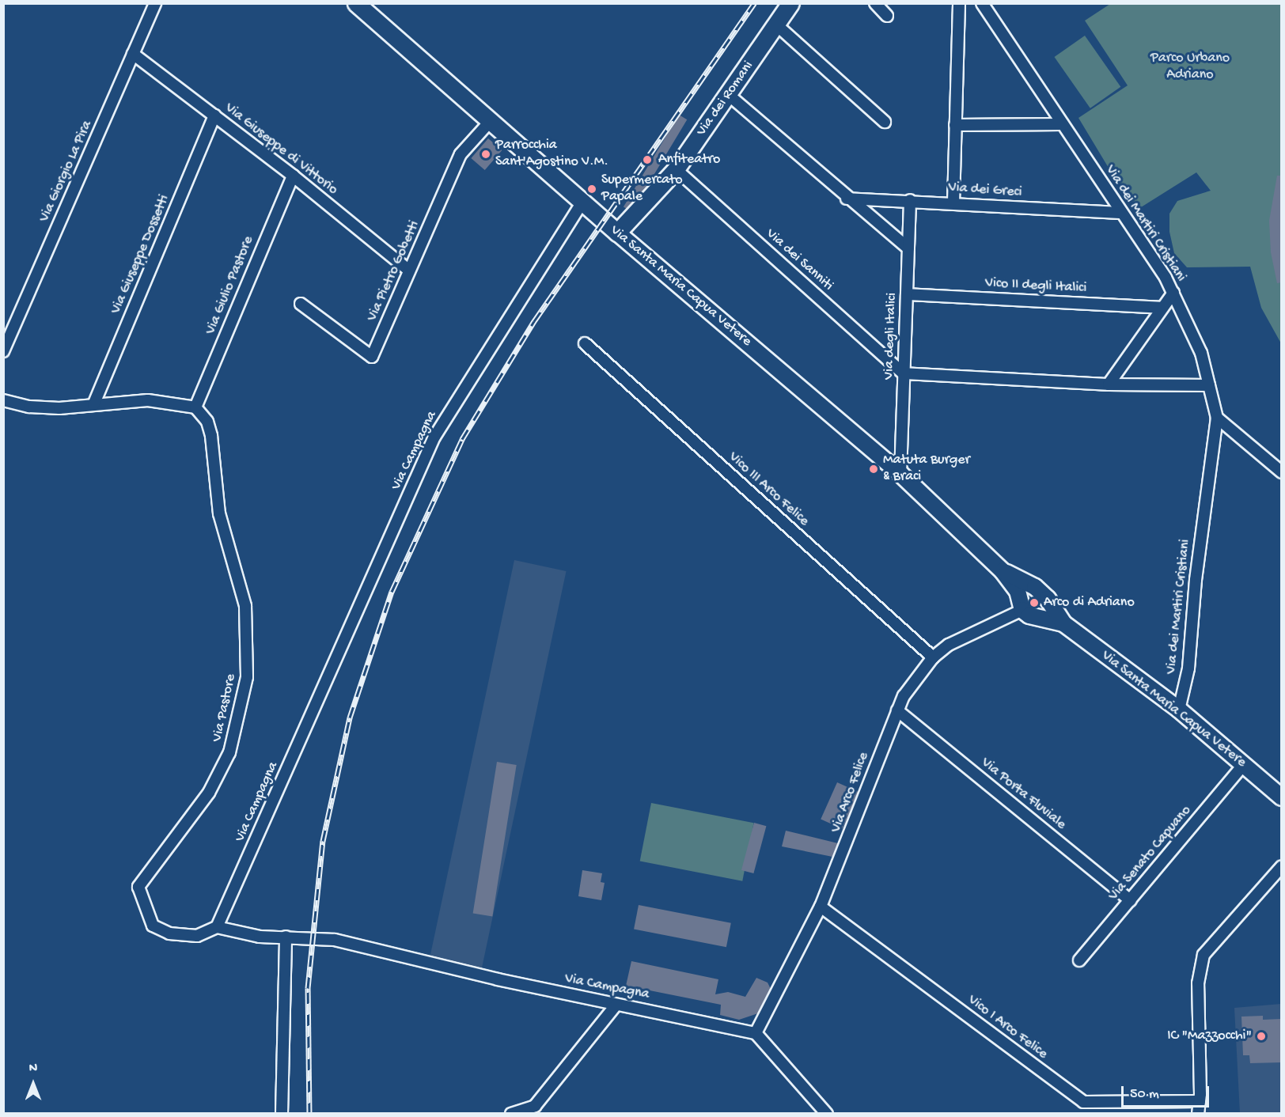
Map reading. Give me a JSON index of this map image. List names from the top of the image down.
{
  "streets": {
    "main road": ["Via dei Romani", "Via Santa Maria Capua Vetere"],
    "street": [
      "Via Giuseppe di Vittorio",
      "Via Giorgio La Pira",
      "Via dei Greci",
      "Via dei Martiri Cristiani",
      "Via Giuseppe Dossetti",
      "Via dei Sanniti",
      "Via Pietro Gobetti",
      "Via Giulio Pastore",
      "Vico II degli Italici",
      "Via degli Italici",
      "Via Campagna",
      "Vico III Arco Felice",
      "Via Pastore",
      "Via Arco Felice",
      "Via Porta Fluviale",
      "Via Senato Capuano",
      "Vico I Arco Felice"
    ]
  },
  "crossings": [
    ["Via dei Romani", "Via dei Sanniti"],
    ["Via dei Romani", "Via Santa Maria Capua Vetere"],
    ["Via Giuseppe di Vittorio", "Via Giorgio La Pira"],
    ["Via Giuseppe di Vittorio", "Via Giuseppe Dossetti"],
    ["Via Giuseppe di Vittorio", "Via Pietro Gobetti"],
    ["Via Giuseppe di Vittorio", "Via Giulio Pastore"],
    ["Via dei Greci", "Via dei Martiri Cristiani"],
    ["Via dei Greci", "Via degli Italici"],
    ["Via dei Martiri Cristiani", "Via Santa Maria Capua Vetere"],
    ["Via dei Sanniti", "Via degli Italici"],
    ["Via Pietro Gobetti", "Via Santa Maria Capua Vetere"],
    ["Via Giulio Pastore", "Via Pastore"],
    ["Via Santa Maria Capua Vetere", "Via degli Italici"],
    ["Via Santa Maria Capua Vetere", "Via Campagna"],
    ["Via Santa Maria Capua Vetere", "Via Senato Capuano"],
    ["Vico II degli Italici", "Via degli Italici"],
    ["Via Campagna", "Via Pastore"],
    ["Via Campagna", "Via Arco Felice"],
    ["Vico III Arco Felice", "Via Arco Felice"],
    ["Via Arco Felice", "Via Porta Fluviale"],
    ["Via Arco Felice", "Vico I Arco Felice"],
    ["Via Porta Fluviale", "Via Senato Capuano"]
  ],
  "parks": ["Parco Urbano Adriano"],
  "places": [
    "Parrocchia Sant'Agostino V.M.",
    "Anfiteatro",
    "Supermercato Papale",
    "Matuta Burger & Braci",
    "Arco di Adriano",
    "IC \"Mazzocchi\""
  ],
  "scale_bar": "50 m",
  "north": "top"
}
